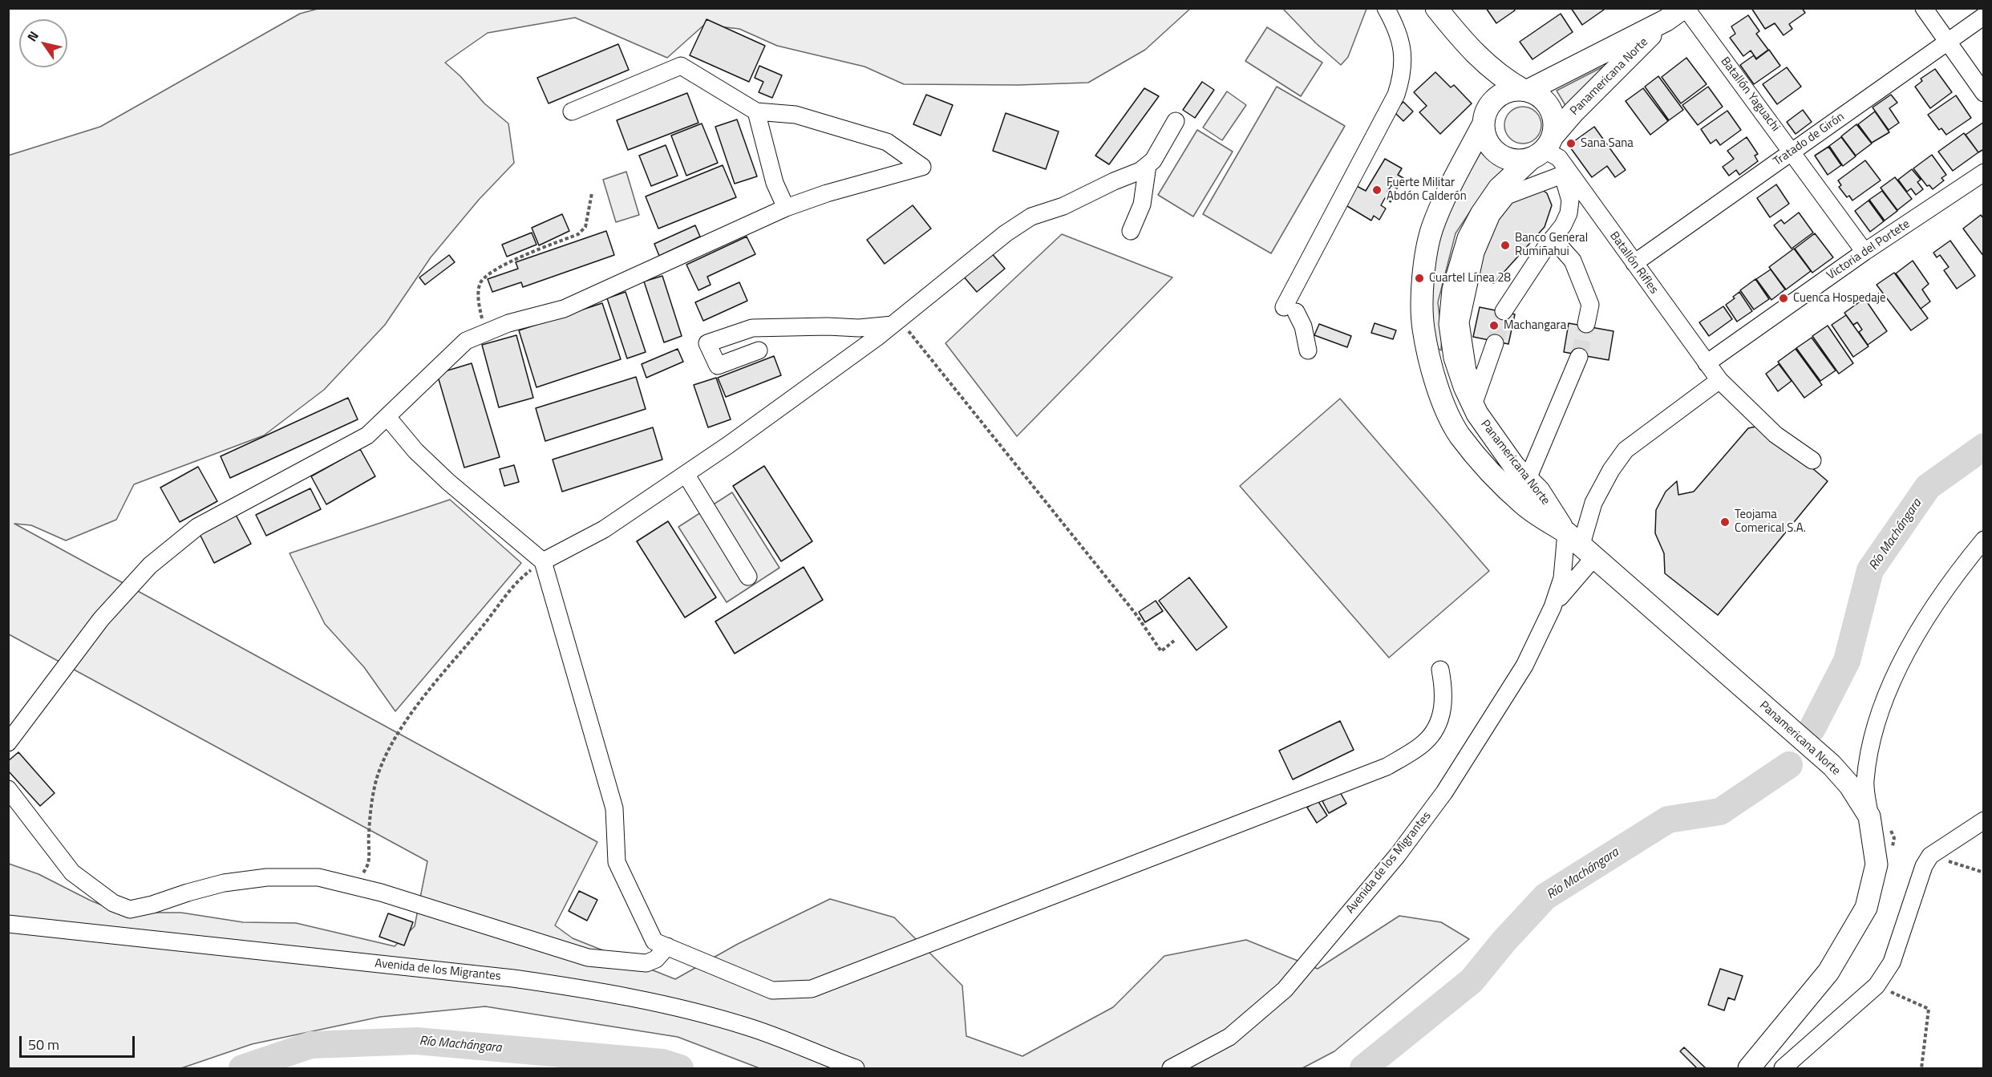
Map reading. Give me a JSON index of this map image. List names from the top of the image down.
{
  "streets": {
    "main road": ["Panamericana Norte"],
    "street": [
      "Batallón Yaguachi",
      "Tratado de Girón",
      "Victoria del Portete",
      "Batallón Rifles",
      "Avenida de los Migrantes"
    ]
  },
  "crossings": [
    ["Panamericana Norte", "Batallón Yaguachi"],
    ["Panamericana Norte", "Batallón Rifles"],
    ["Batallón Yaguachi", "Tratado de Girón"],
    ["Batallón Yaguachi", "Victoria del Portete"],
    ["Tratado de Girón", "Batallón Rifles"],
    ["Victoria del Portete", "Batallón Rifles"]
  ],
  "water": ["Río Machángara"],
  "places": [
    "Sana Sana",
    "Fuerte Militar Abdón Calderón",
    "Banco General Rumiñahui",
    "Cuartel Línea 28",
    "Cuenca Hospedaje",
    "Machangara",
    "Teojama Comerical S.A."
  ],
  "scale_bar": "50 m",
  "north": "top left"
}
